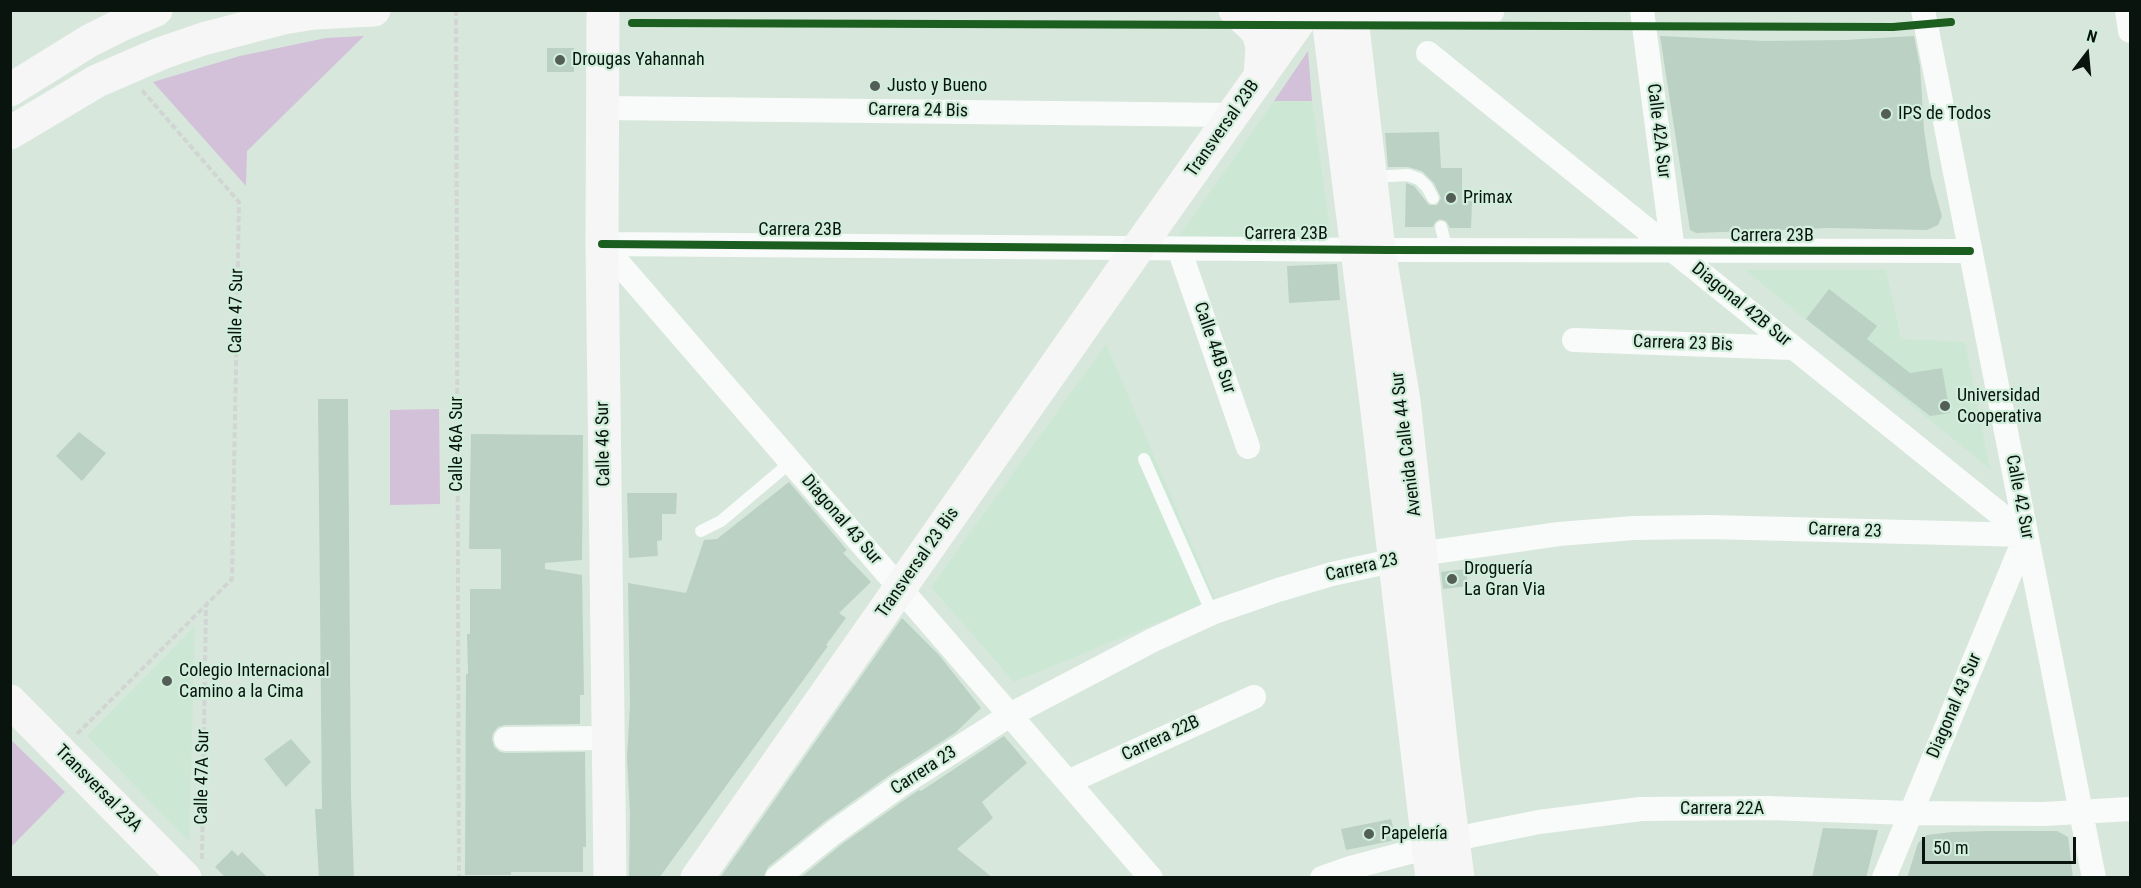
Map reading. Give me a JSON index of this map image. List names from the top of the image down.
{
  "streets": {
    "street": [
      "Carrera 24 Bis",
      "Transversal 23B",
      "Calle 42A Sur",
      "Carrera 23B",
      "Diagonal 42B Sur",
      "Carrera 23 Bis",
      "Calle 44B Sur",
      "Calle 46 Sur",
      "Avenida Calle 44 Sur",
      "Calle 42 Sur",
      "Diagonal 43 Sur",
      "Carrera 23",
      "Transversal 23 Bis",
      "Carrera 22B",
      "Transversal 23A",
      "Carrera 22A"
    ],
    "path": ["Calle 47 Sur", "Calle 46A Sur", "Calle 47A Sur"]
  },
  "crossings": [
    ["Carrera 24 Bis", "Transversal 23B"],
    ["Carrera 24 Bis", "Calle 46 Sur"],
    ["Transversal 23B", "Carrera 23B"],
    ["Transversal 23B", "Transversal 23 Bis"],
    ["Calle 42A Sur", "Carrera 23B"],
    ["Calle 42A Sur", "Diagonal 42B Sur"],
    ["Carrera 23B", "Diagonal 42B Sur"],
    ["Carrera 23B", "Calle 44B Sur"],
    ["Carrera 23B", "Calle 46 Sur"],
    ["Carrera 23B", "Avenida Calle 44 Sur"],
    ["Carrera 23B", "Calle 42 Sur"],
    ["Carrera 23B", "Diagonal 43 Sur"],
    ["Carrera 23B", "Transversal 23 Bis"],
    ["Diagonal 42B Sur", "Carrera 23 Bis"],
    ["Diagonal 42B Sur", "Calle 42 Sur"],
    ["Diagonal 42B Sur", "Diagonal 43 Sur"],
    ["Diagonal 42B Sur", "Carrera 23"],
    ["Calle 47 Sur", "Calle 47A Sur"],
    ["Calle 46 Sur", "Diagonal 43 Sur"],
    ["Avenida Calle 44 Sur", "Carrera 23"],
    ["Avenida Calle 44 Sur", "Carrera 22A"],
    ["Calle 42 Sur", "Diagonal 43 Sur"],
    ["Calle 42 Sur", "Carrera 23"],
    ["Calle 42 Sur", "Carrera 22A"],
    ["Diagonal 43 Sur", "Carrera 23"],
    ["Diagonal 43 Sur", "Transversal 23 Bis"],
    ["Diagonal 43 Sur", "Carrera 22B"],
    ["Diagonal 43 Sur", "Carrera 22A"],
    ["Calle 47A Sur", "Transversal 23A"]
  ],
  "places": [
    "Drougas Yahannah",
    "Justo y Bueno",
    "IPS de Todos",
    "Primax",
    "Universidad Cooperativa",
    "Droguería La Gran Via",
    "Colegio Internacional Camino a la Cima",
    "Papelería"
  ],
  "scale_bar": "50 m",
  "north": "top"
}
